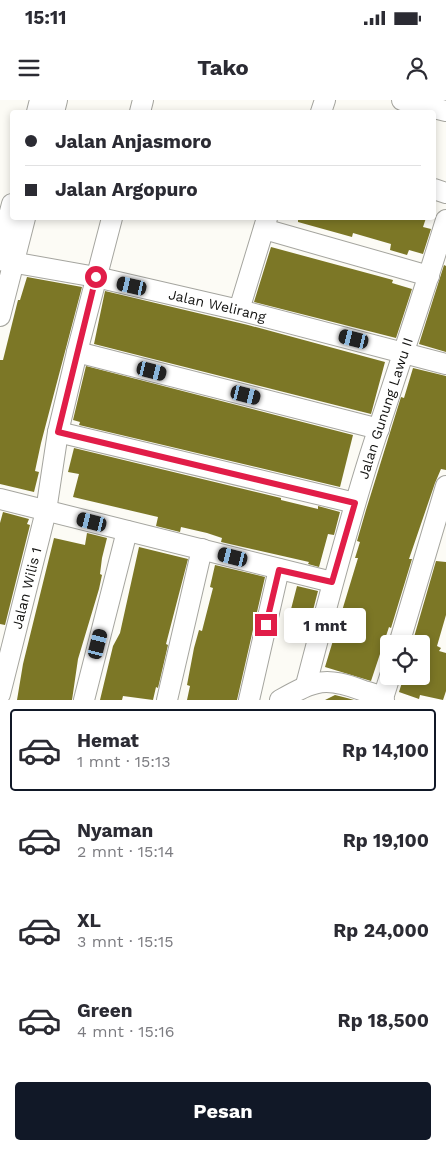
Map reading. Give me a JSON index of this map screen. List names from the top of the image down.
{
  "streets": {
    "street": ["Jalan Welirang", "Jalan Gunung Lawu II", "Jalan Wilis 1"]
  },
  "crossings": [
    ["Jalan Welirang", "Jalan Gunung Lawu II"],
    ["Jalan Welirang", "Jalan Wilis 1"]
  ],
  "page": {
    "status": "15:11",
    "header": "Tako",
    "banner": ["Jalan Anjasmoro", "Jalan Argopuro"],
    "bubble": "1 mnt",
    "list": [
      {
        "name": "Hemat",
        "note": "1 mnt · 15:13",
        "value": "Rp 14,100"
      },
      {
        "name": "Nyaman",
        "note": "2 mnt · 15:14",
        "value": "Rp 19,100"
      },
      {
        "name": "XL",
        "note": "3 mnt · 15:15",
        "value": "Rp 24,000"
      },
      {
        "name": "Green",
        "note": "4 mnt · 15:16",
        "value": "Rp 18,500"
      }
    ],
    "buttons": "Pesan"
  }
}
